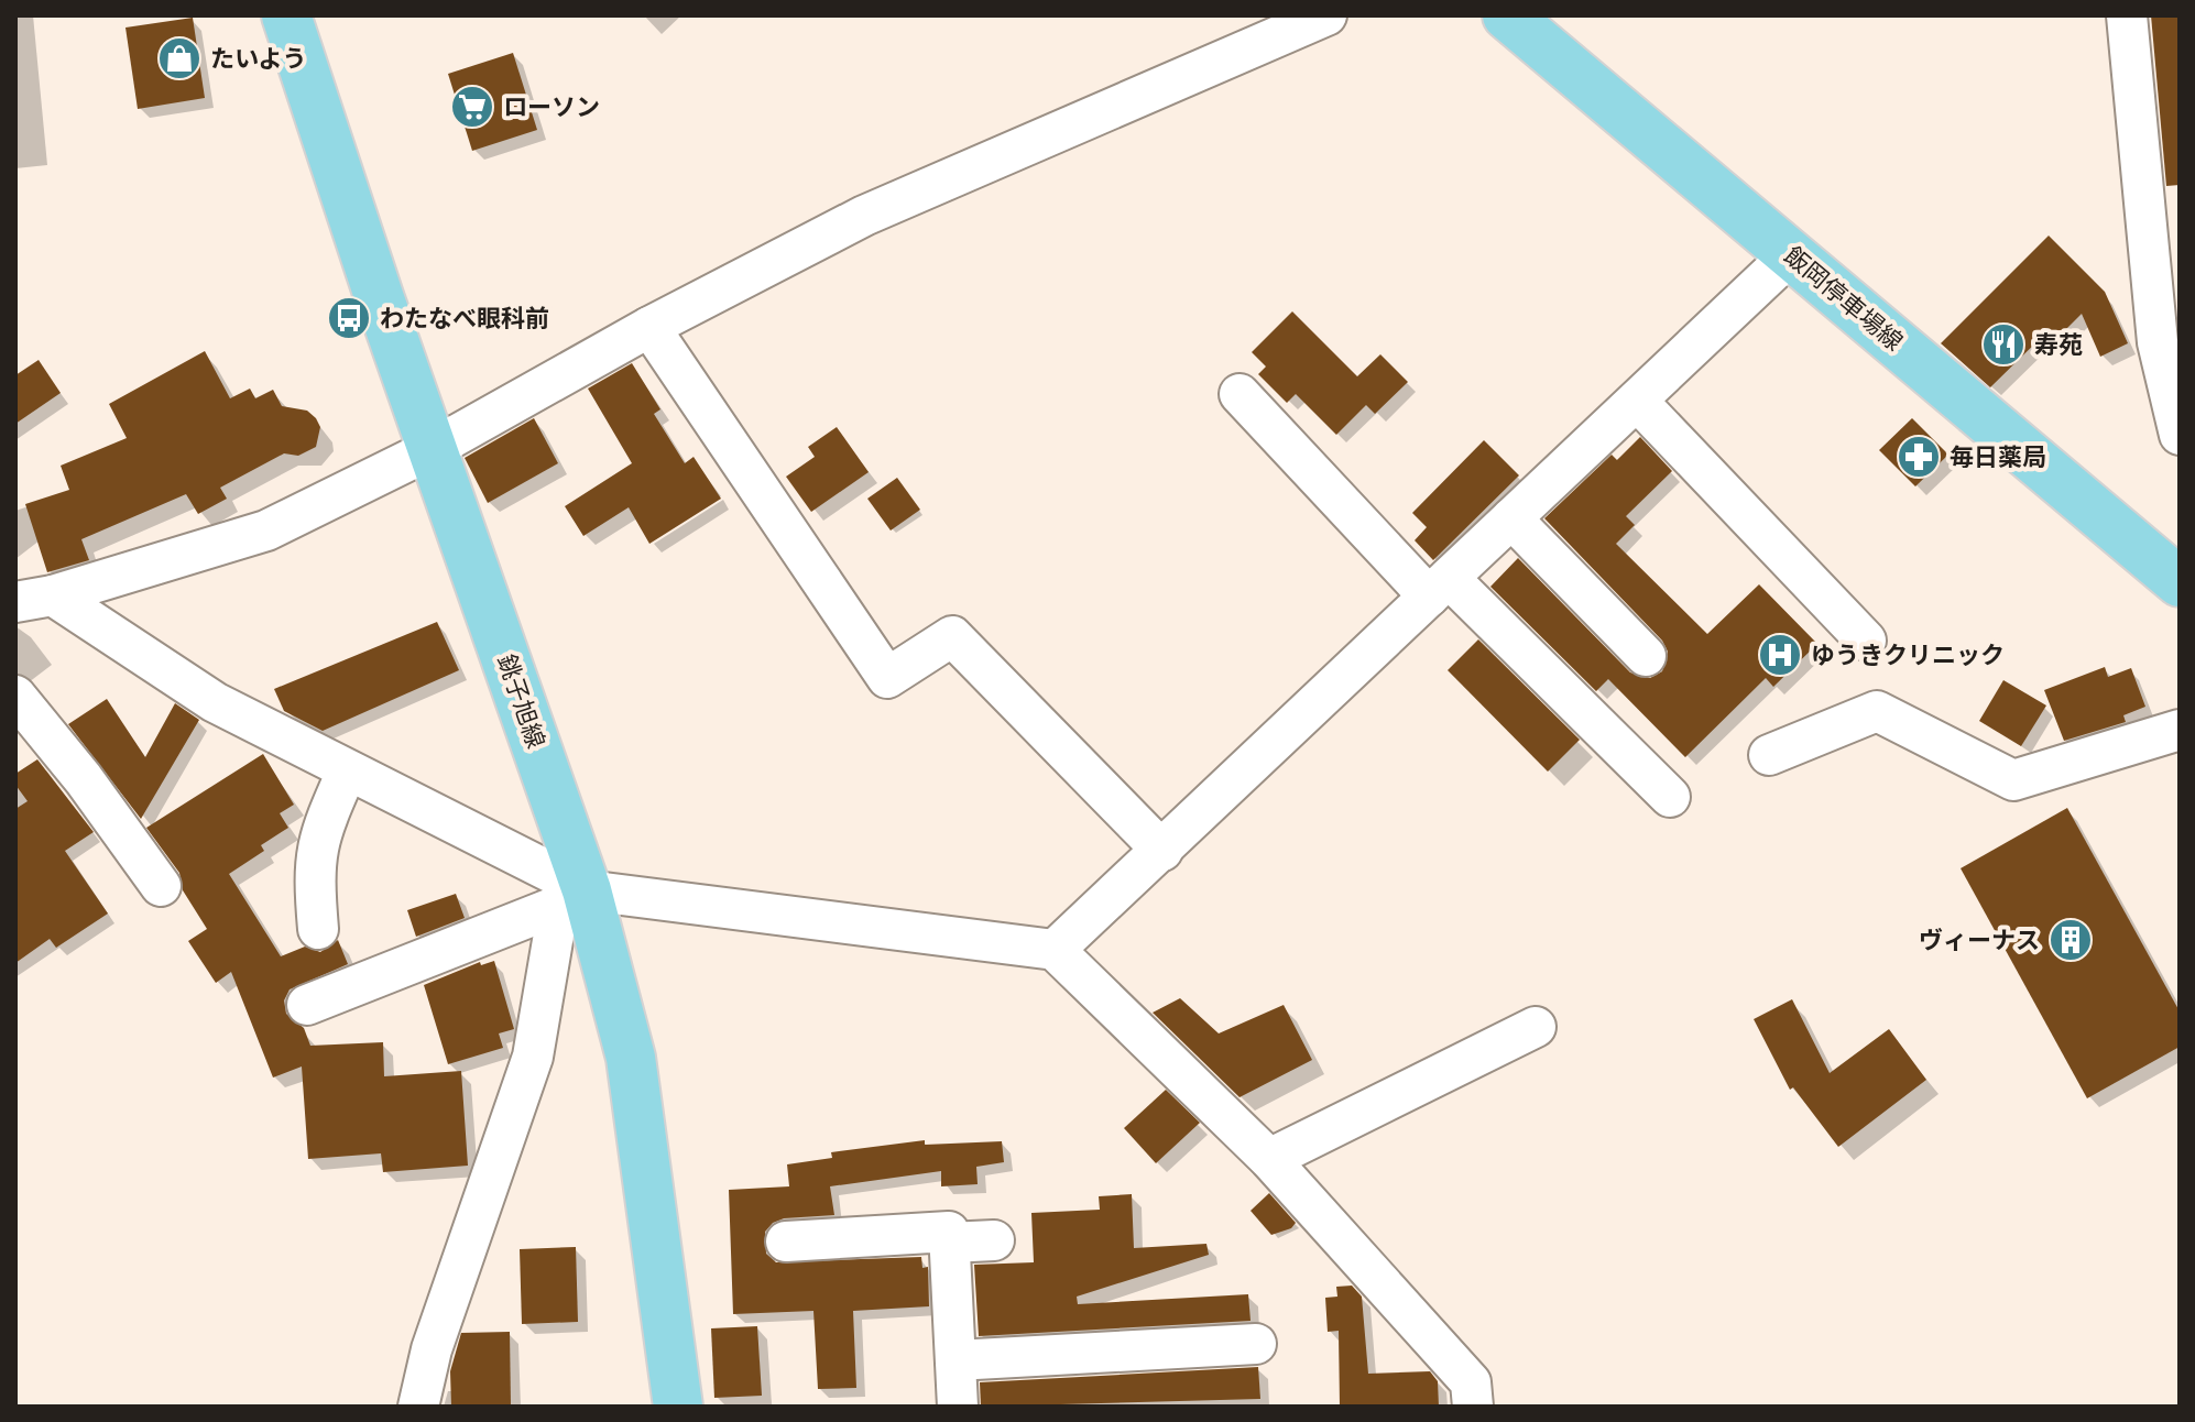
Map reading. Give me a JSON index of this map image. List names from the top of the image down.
{
  "streets": {
    "main road": ["飯岡停車場線", "銚子旭線"]
  },
  "places": {
    "shop": ["たいよう"],
    "supermarket": ["ローソン"],
    "bus stop": ["わたなべ眼科前"],
    "restaurant": ["寿苑"],
    "pharmacy": ["毎日薬局"],
    "hospital": ["ゆうきクリニック"],
    "building": ["ヴィーナス"]
  }
}
